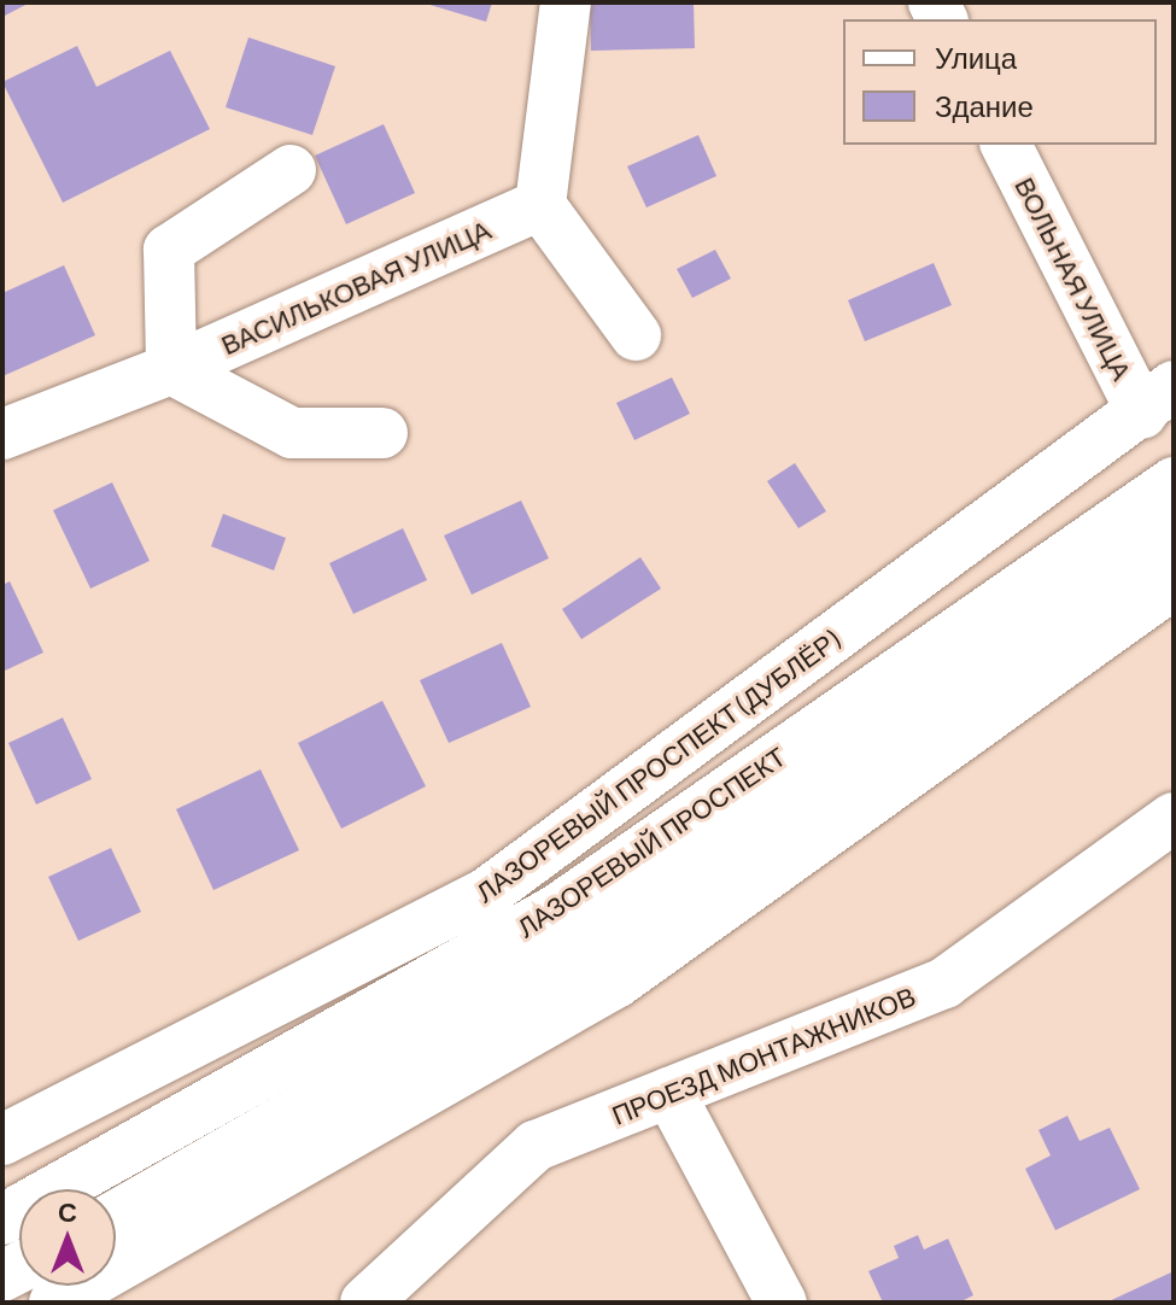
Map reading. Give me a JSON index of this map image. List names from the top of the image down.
{
  "streets": {
    "street": [
      "ВОЛЬНАЯ УЛИЦА",
      "ВАСИЛЬКОВАЯ УЛИЦА",
      "ЛАЗОРЕВЫЙ ПРОСПЕКТ (ДУБЛЁР)",
      "ЛАЗОРЕВЫЙ ПРОСПЕКТ",
      "ПРОЕЗД МОНТАЖНИКОВ"
    ]
  },
  "crossings": [
    ["ВОЛЬНАЯ УЛИЦА", "ЛАЗОРЕВЫЙ ПРОСПЕКТ (ДУБЛЁР)"]
  ],
  "legend": ["Улица", "Здание"],
  "north": "top"
}
